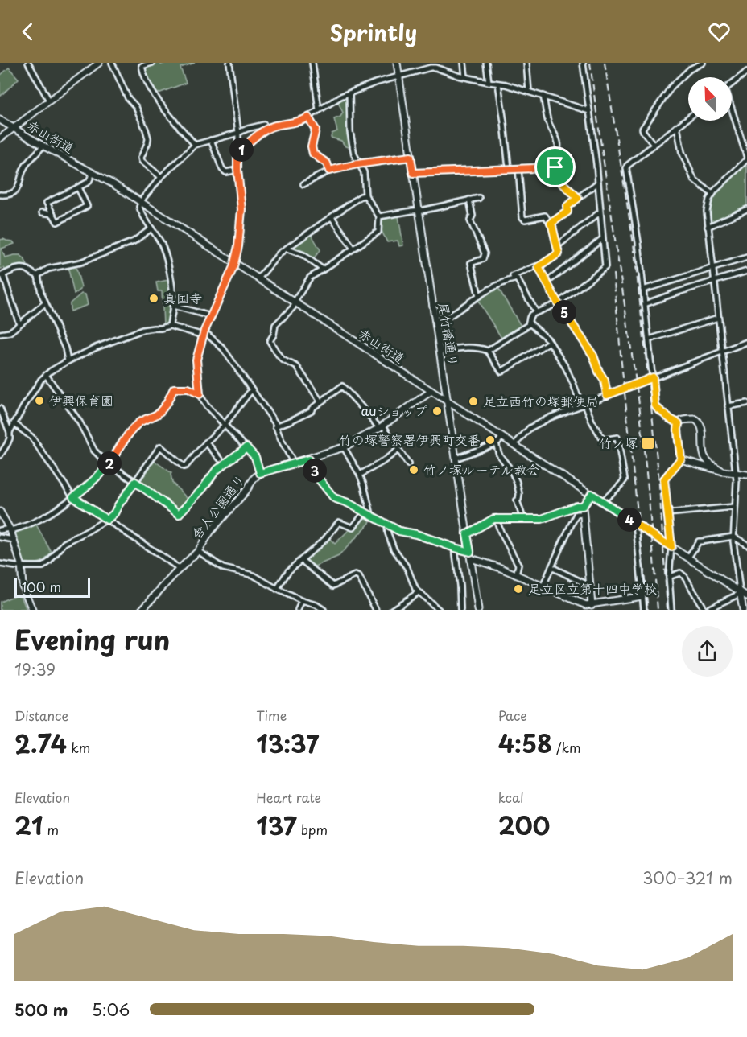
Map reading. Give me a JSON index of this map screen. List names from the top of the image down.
{
  "streets": {
    "street": ["赤山街道", "尾竹橋通り", "舎人公園通り"]
  },
  "crossings": [
    ["赤山街道", "尾竹橋通り"],
    ["赤山街道", "舎人公園通り"]
  ],
  "places": {
    "other": [
      "真国寺",
      "伊興保育園",
      "足立西竹の塚郵便局",
      "auショップ",
      "竹の塚警察署伊興町交番",
      "竹ノ塚ルーテル教会",
      "足立区立第十四中学校"
    ],
    "transit": ["竹ノ塚"]
  },
  "scale_bar": "100 m",
  "north": "top left",
  "page": {
    "header": "Sprintly",
    "pins": [
      "1",
      "5",
      "2",
      "3",
      "4"
    ],
    "scale": "100 m",
    "heading": ["Evening run", "19:39"],
    "stats": [
      ["Distance", "2.74 km"],
      ["Time", "13:37"],
      ["Pace", "4:58 /km"],
      ["Elevation", "21 m"],
      ["Heart rate", "137 bpm"],
      ["kcal", "200"]
    ],
    "chart": ["Elevation", "300–321 m"],
    "list": [
      {
        "name": "500 m",
        "note": "5:06"
      }
    ]
  }
}
